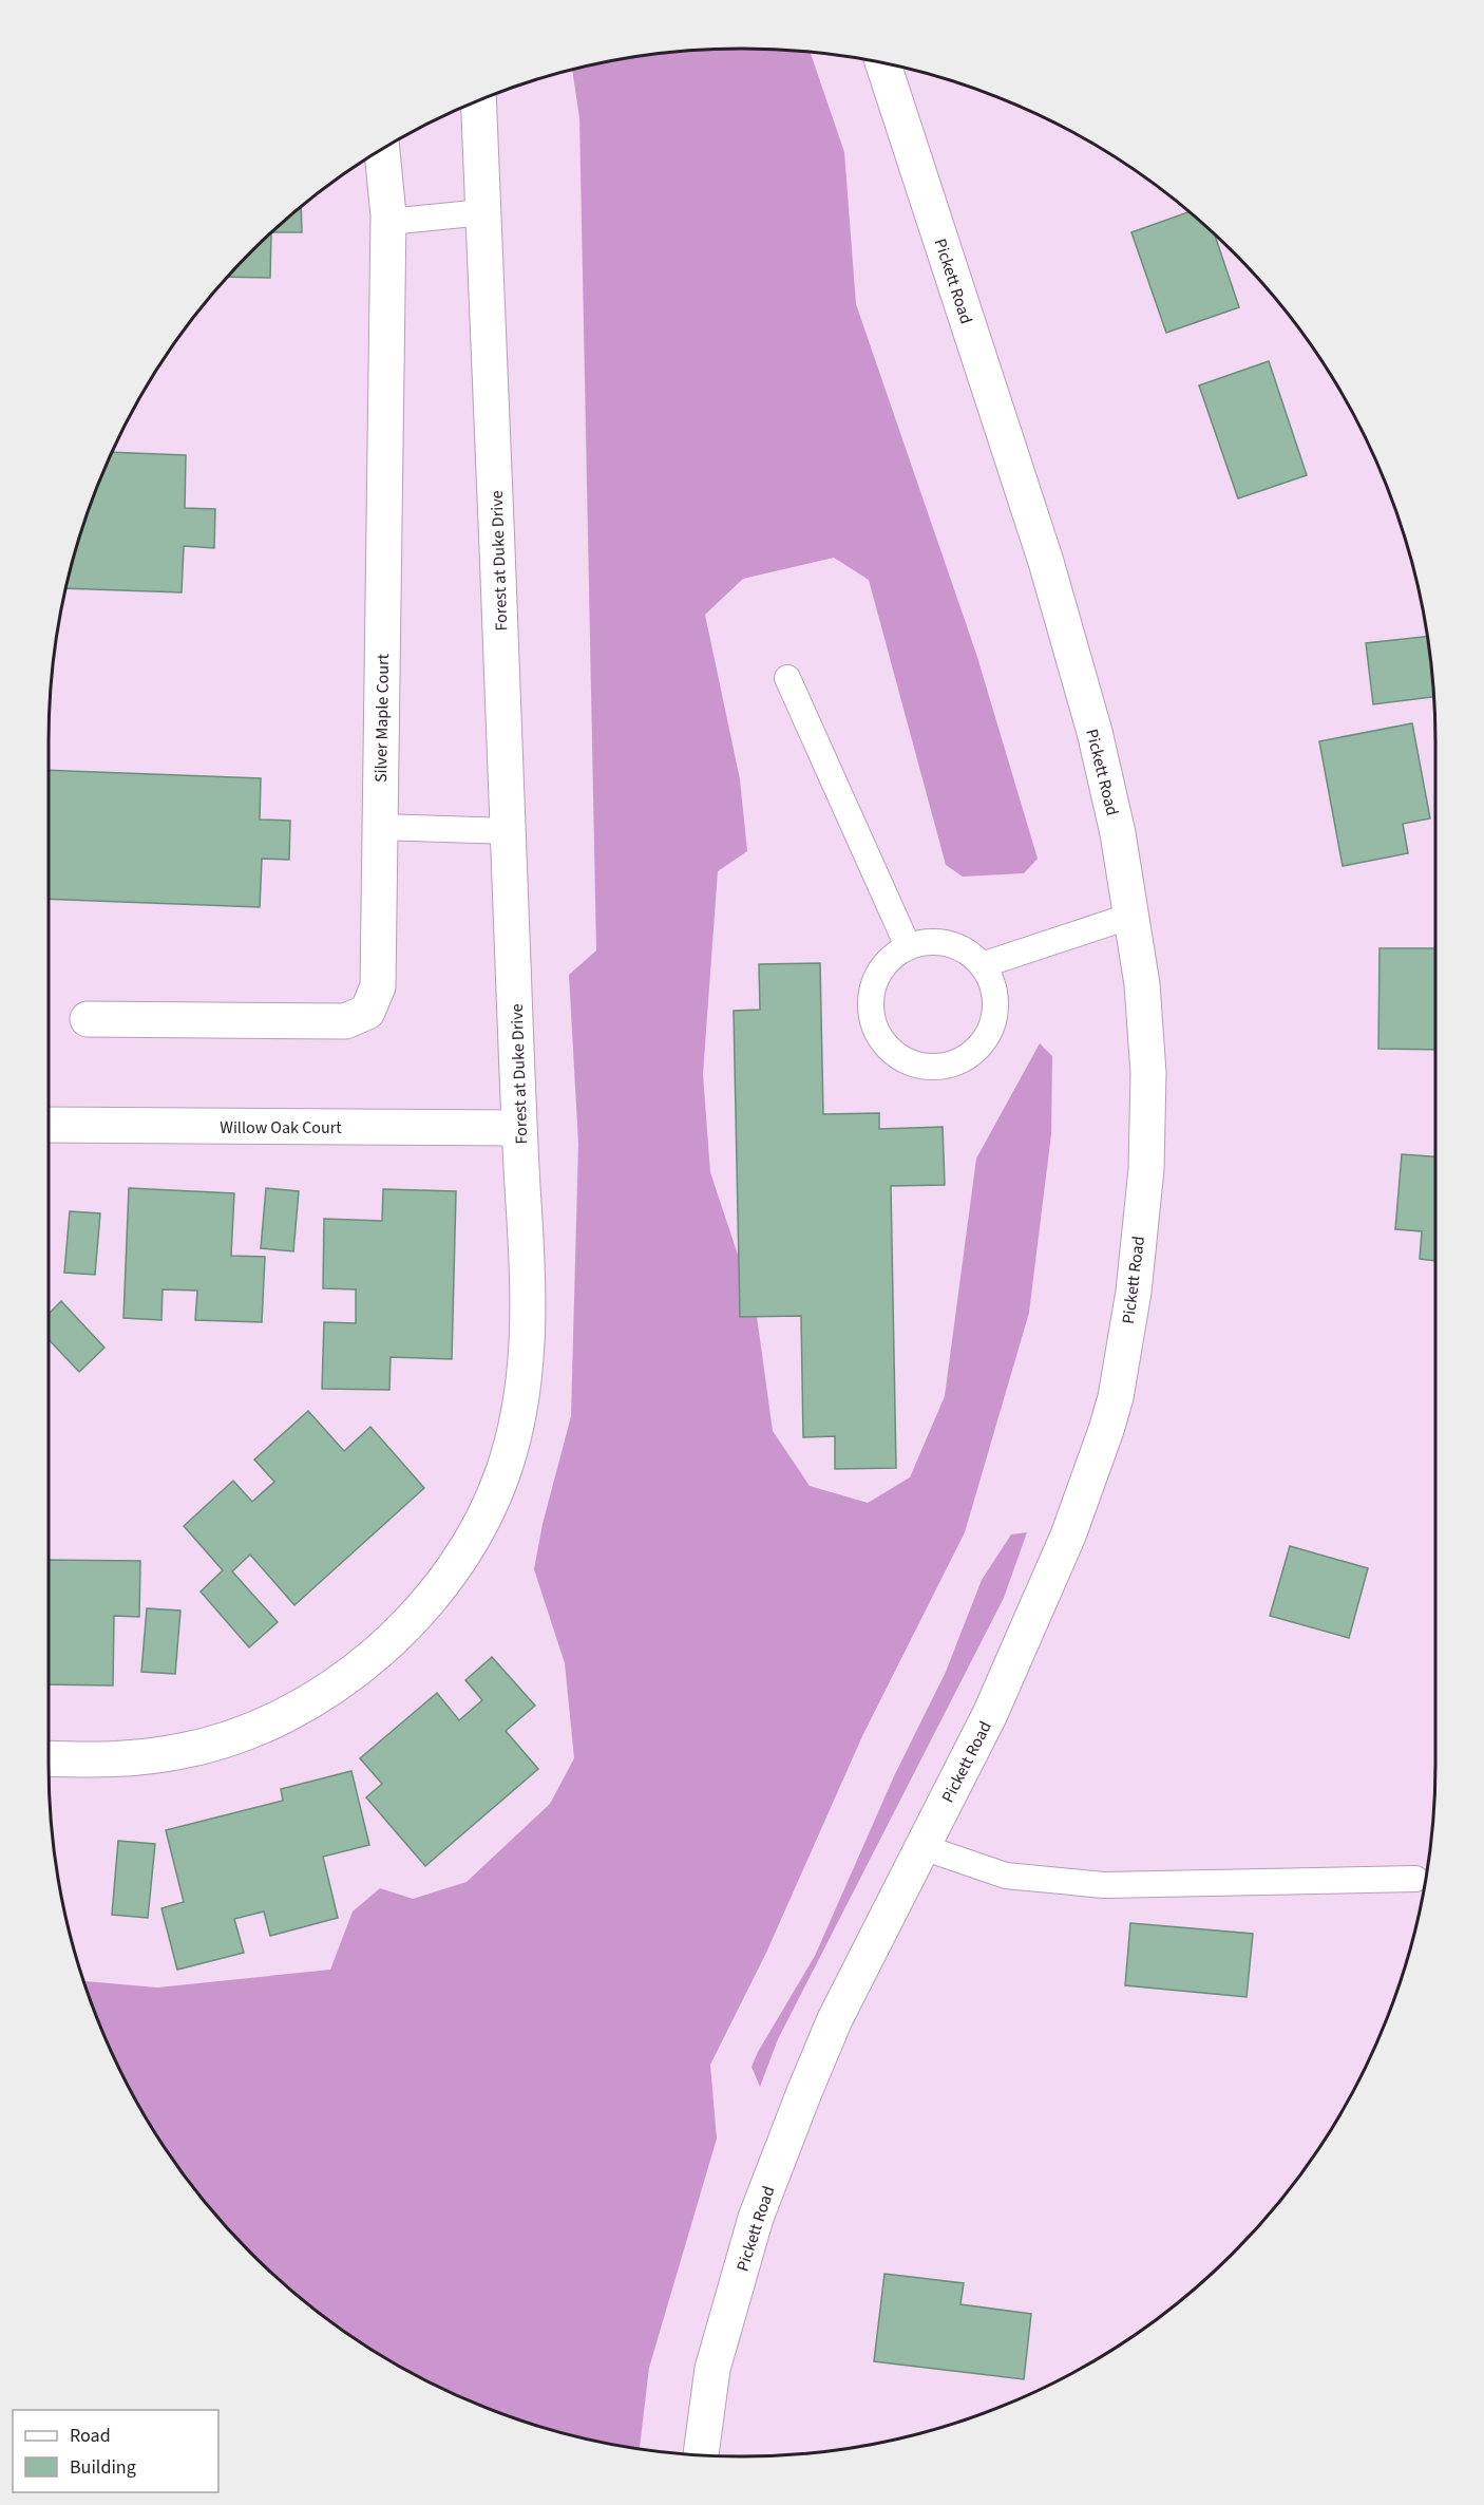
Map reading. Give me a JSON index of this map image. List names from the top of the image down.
{
  "streets": {
    "street": [
      "Pickett Road",
      "Forest at Duke Drive",
      "Silver Maple Court",
      "Willow Oak Court"
    ]
  },
  "crossings": [
    ["Forest at Duke Drive", "Willow Oak Court"]
  ],
  "legend": ["Road", "Building"]
}
